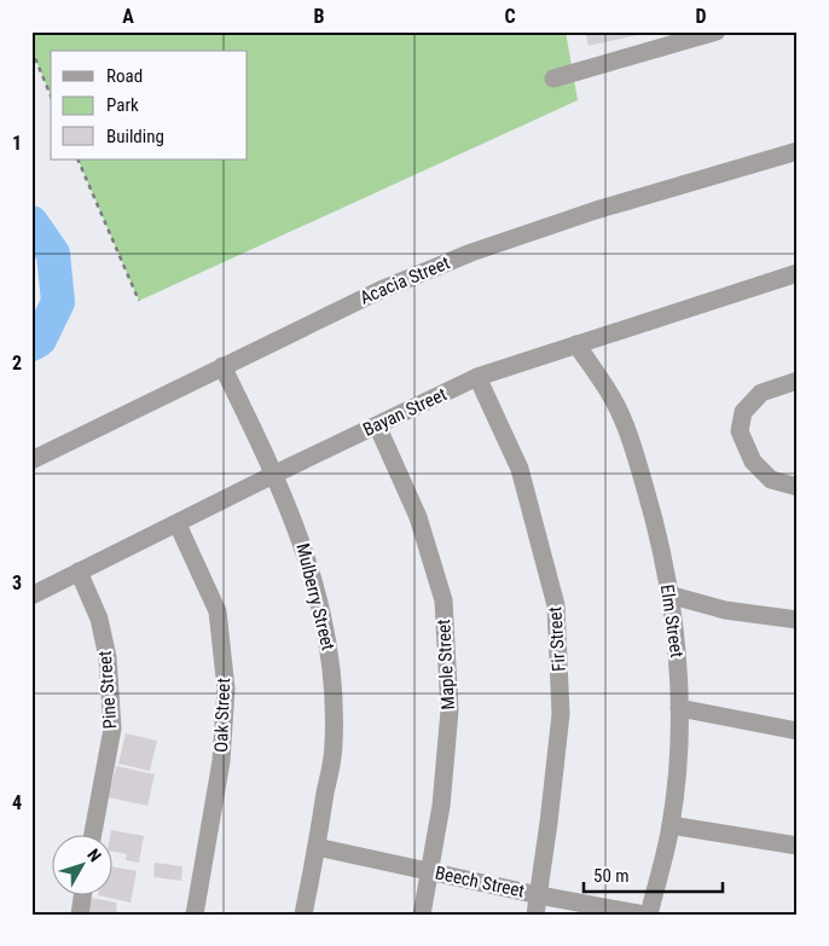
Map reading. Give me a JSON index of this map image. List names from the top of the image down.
{
  "streets": {
    "street": [
      "Acacia Street",
      "Bayan Street",
      "Mulberry Street",
      "Elm Street",
      "Fir Street",
      "Maple Street",
      "Pine Street",
      "Oak Street",
      "Beech Street"
    ]
  },
  "crossings": [
    ["Acacia Street", "Mulberry Street"],
    ["Bayan Street", "Mulberry Street"],
    ["Bayan Street", "Elm Street"],
    ["Bayan Street", "Fir Street"],
    ["Bayan Street", "Maple Street"],
    ["Bayan Street", "Pine Street"],
    ["Bayan Street", "Oak Street"],
    ["Mulberry Street", "Beech Street"],
    ["Fir Street", "Beech Street"],
    ["Maple Street", "Beech Street"]
  ],
  "legend": ["Road", "Park", "Building"],
  "scale_bar": "50 m",
  "north": "top right",
  "grid": {
    "columns": [
      "A",
      "B",
      "C",
      "D"
    ],
    "rows": [
      "1",
      "2",
      "3",
      "4"
    ]
  }
}
